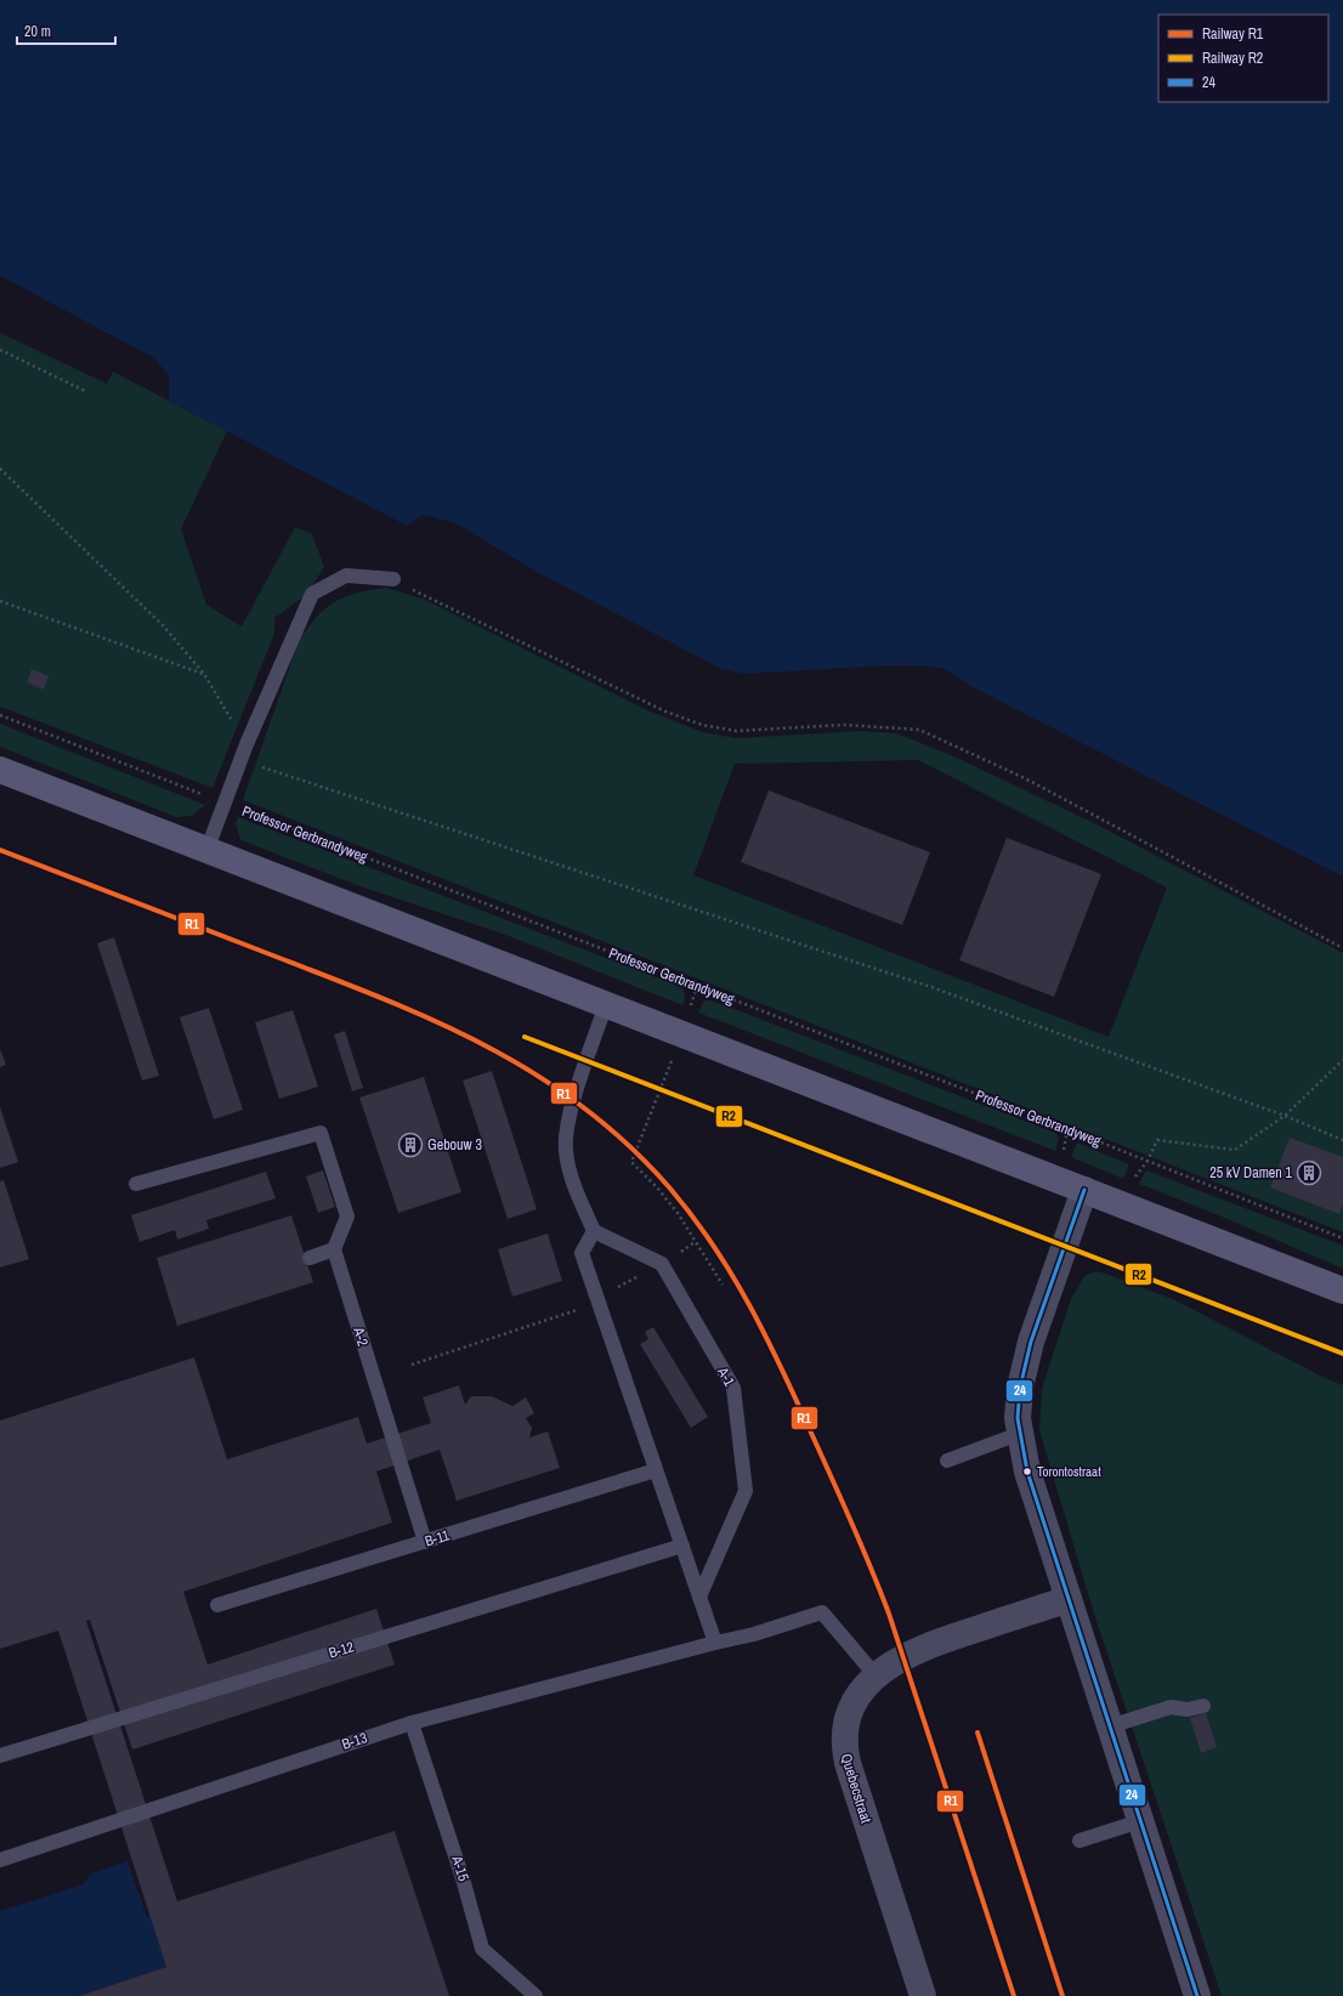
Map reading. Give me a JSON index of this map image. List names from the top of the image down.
{
  "streets": {
    "street": ["Quebecstraat"],
    "lane": [
      "A-2",
      "A-1",
      "B-11",
      "B-12",
      "B-13",
      "A-15"
    ],
    "path": ["Professor Gerbrandyweg"]
  },
  "crossings": [
    ["A-2", "B-11"],
    ["B-13", "A-15"]
  ],
  "places": {
    "building": ["Gebouw 3", "25 kV Damen 1"],
    "other": ["Torontostraat"]
  },
  "lines": ["rail line R1", "rail line R2", "transit line 24"],
  "legend": ["Railway R1", "Railway R2", "24"],
  "scale_bar": "20 m"
}
